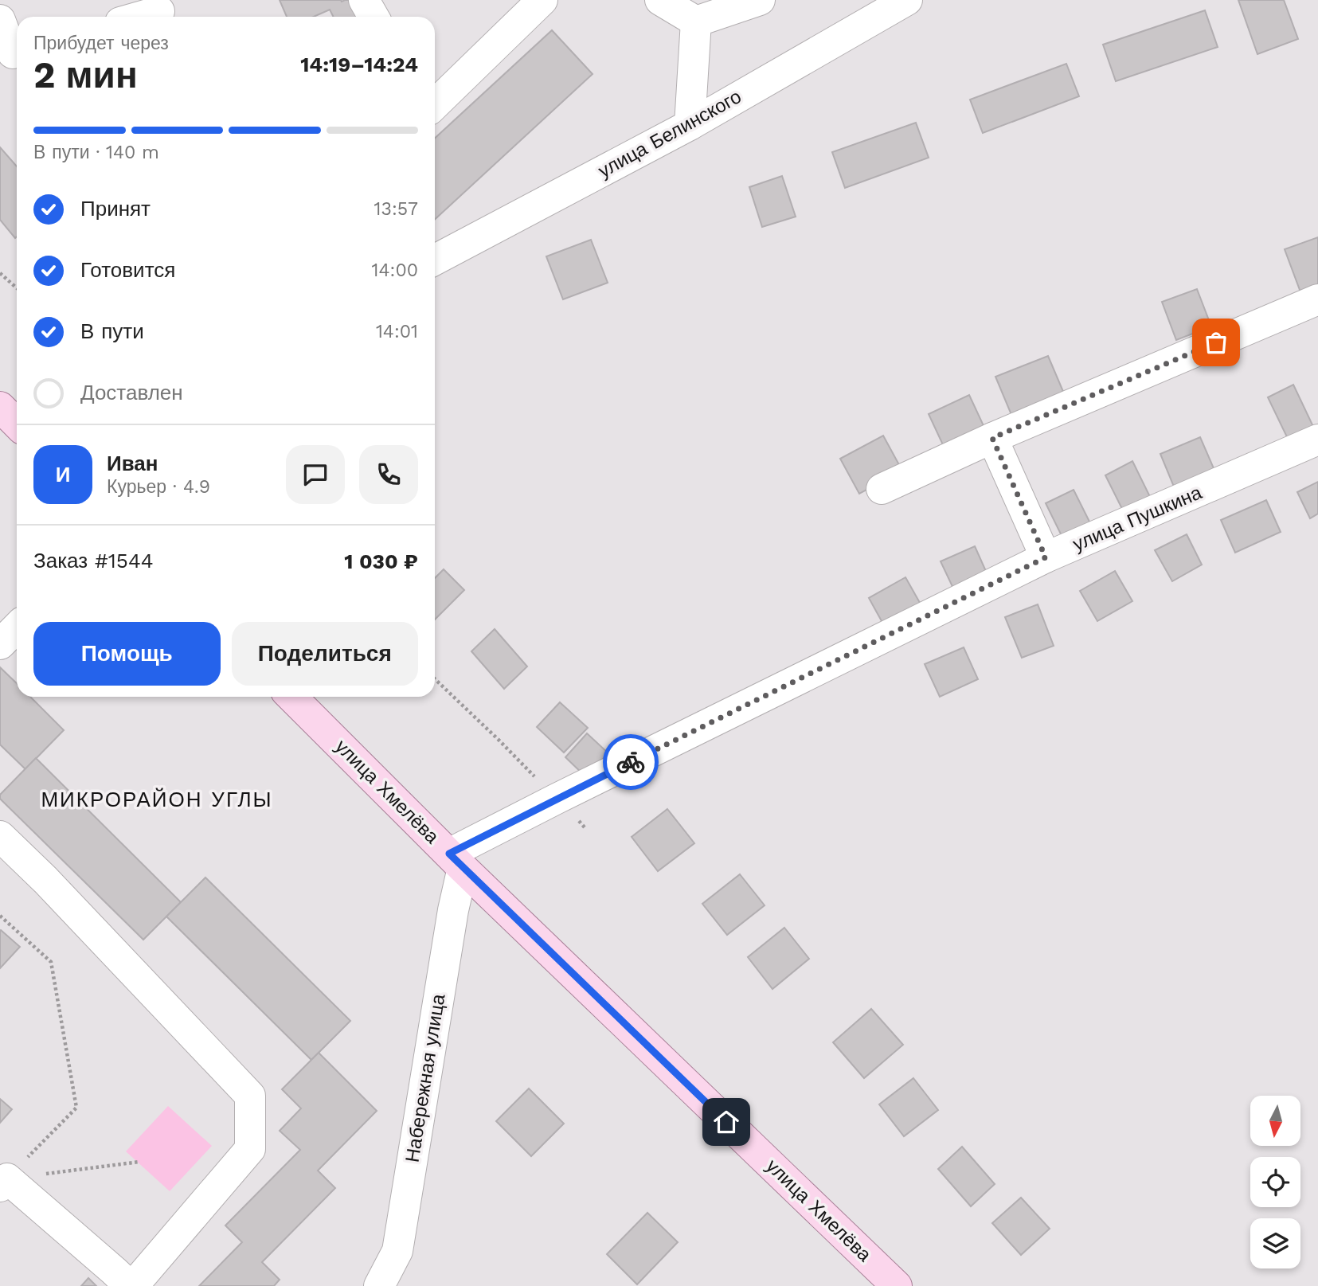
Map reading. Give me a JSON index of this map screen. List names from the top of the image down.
{
  "streets": {
    "main road": ["улица Хмелёва"],
    "street": ["улица Белинского", "улица Пушкина", "Набережная улица"]
  },
  "crossings": [
    ["улица Пушкина", "улица Хмелёва"],
    ["улица Пушкина", "Набережная улица"],
    ["улица Хмелёва", "Набережная улица"]
  ],
  "districts": ["МИКРОРАЙОН УГЛЫ"],
  "north": "bottom",
  "page": {
    "heading": ["2 мин", "Прибудет через", "14:19–14:24"],
    "panel": [
      "Иван",
      "Курьер · 4.9",
      "Заказ #1544",
      "1 030 ₽"
    ],
    "bar": "В пути · 140 m",
    "list": [
      ["Принят", "13:57"],
      ["Готовится", "14:00"],
      ["В пути", "14:01"],
      "Доставлен"
    ],
    "round": "И",
    "buttons": ["Помощь", "Поделиться"]
  }
}
